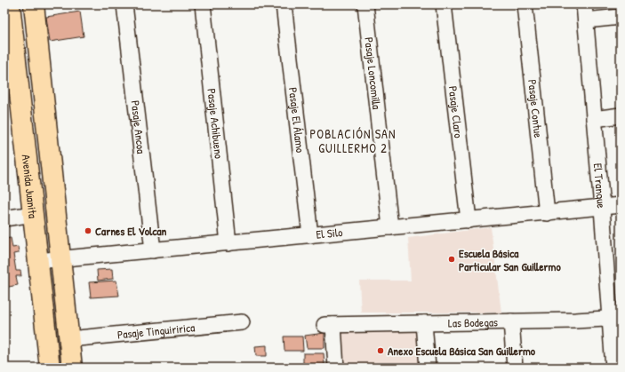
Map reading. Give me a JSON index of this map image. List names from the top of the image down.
{
  "streets": {
    "main road": ["Avenida Juanita"],
    "street": [
      "Pasaje Loncomilla",
      "Pasaje Contue",
      "Pasaje Claro",
      "Pasaje El Álamo",
      "Pasaje Achibueno",
      "Pasaje Ancoa",
      "El Tranque",
      "El Silo",
      "Las Bodegas",
      "Pasaje Tinguiririca"
    ]
  },
  "crossings": [
    ["Pasaje Loncomilla", "El Silo"],
    ["Pasaje Contue", "El Silo"],
    ["Pasaje Claro", "El Silo"],
    ["Pasaje El Álamo", "El Silo"],
    ["Pasaje Achibueno", "El Silo"],
    ["Pasaje Ancoa", "El Silo"],
    ["El Tranque", "El Silo"],
    ["El Tranque", "Las Bodegas"],
    ["Avenida Juanita", "El Silo"],
    ["Avenida Juanita", "Pasaje Tinguiririca"]
  ],
  "districts": ["POBLACIÓN SAN GUILLERMO 2"],
  "places": ["Carnes El Volcan", "Escuela Básica Particular San Guillermo", "Anexo Escuela Básica San Guillermo"]
}
